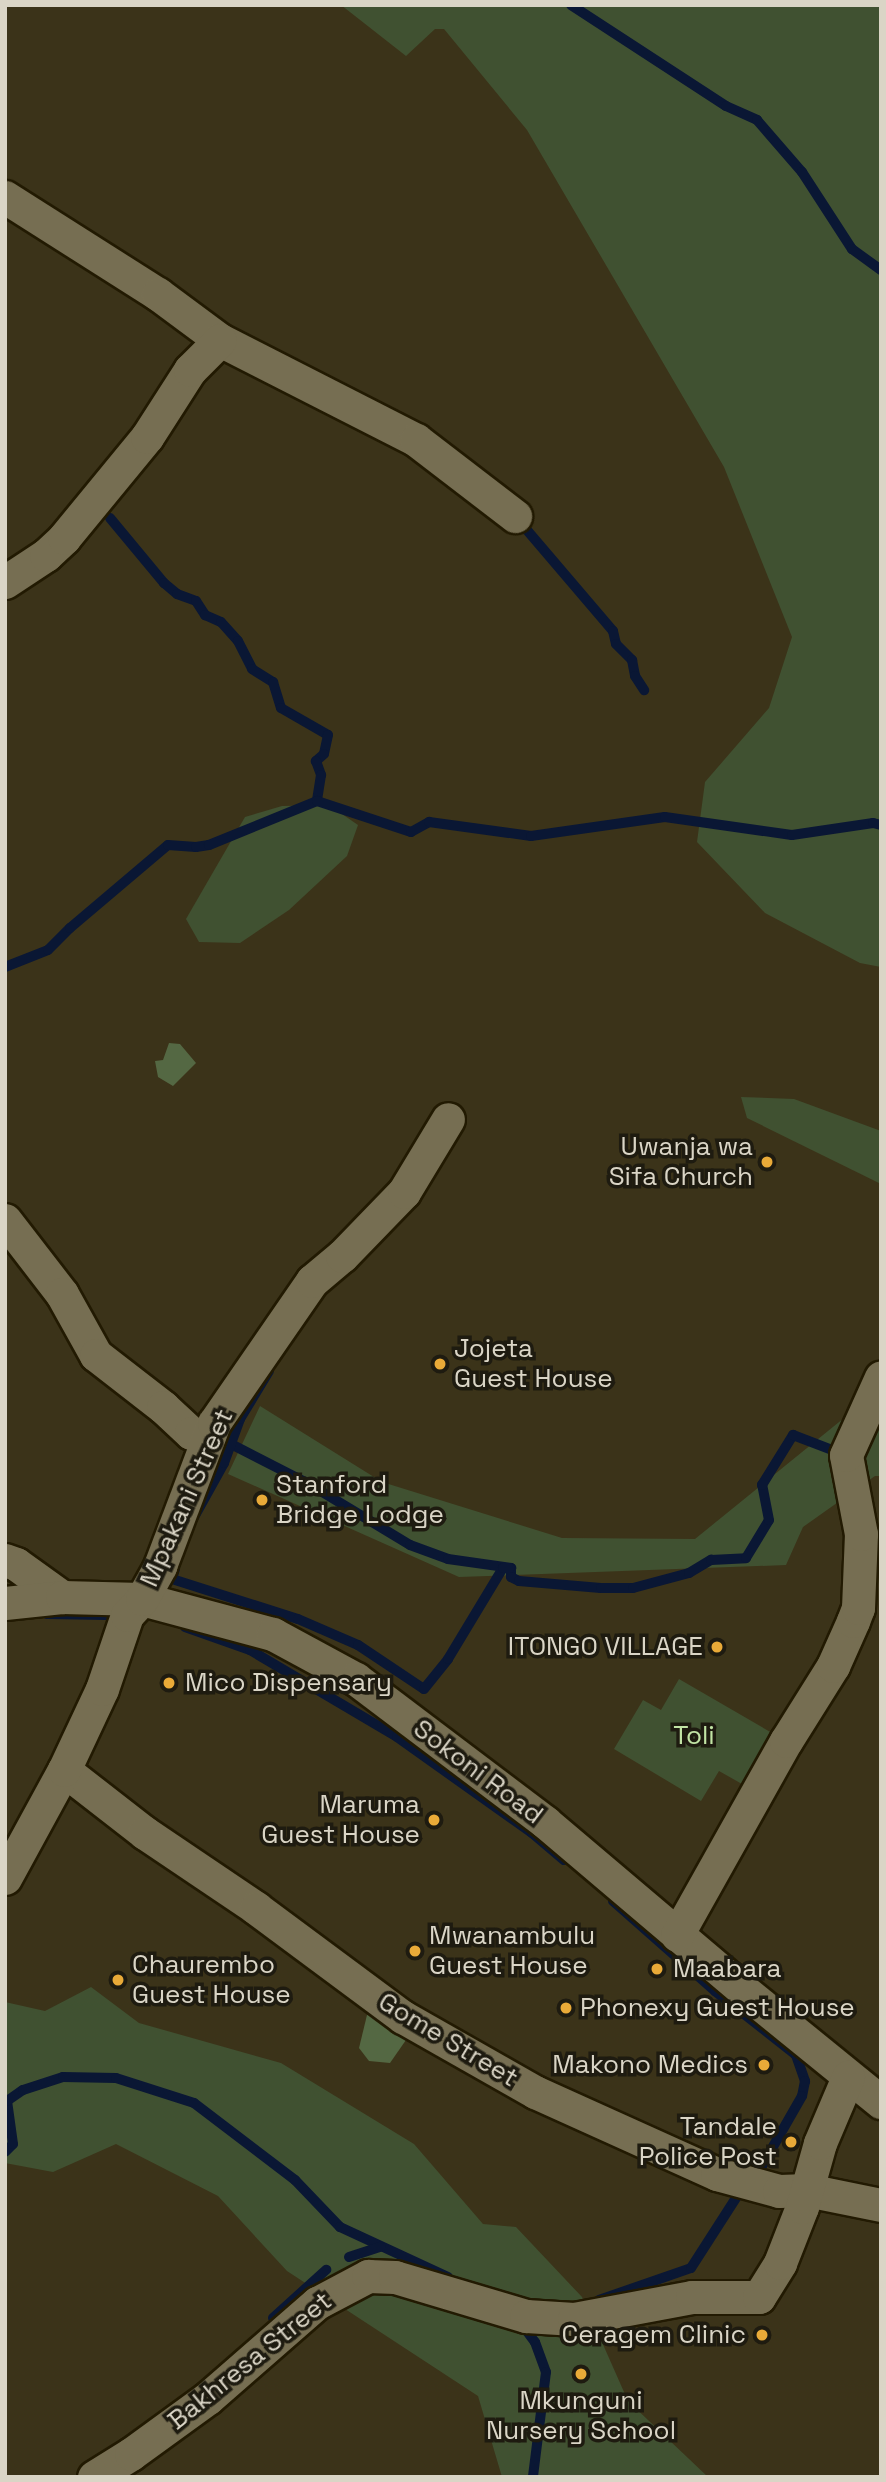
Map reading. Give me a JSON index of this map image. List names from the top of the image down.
{
  "streets": {
    "street": [
      "Mpakani Street",
      "Sokoni Road",
      "Gome Street",
      "Bakhresa Street"
    ]
  },
  "crossings": [
    ["Mpakani Street", "Sokoni Road"],
    ["Mpakani Street", "Gome Street"],
    ["Sokoni Road", "Bakhresa Street"],
    ["Gome Street", "Bakhresa Street"]
  ],
  "parks": ["Toli"],
  "places": [
    "Uwanja wa Sifa Church",
    "Jojeta Guest House",
    "Stanford Bridge Lodge",
    "ITONGO VILLAGE",
    "Mico Dispensary",
    "Maruma Guest House",
    "Mwanambulu Guest House",
    "Maabara",
    "Chaurembo Guest House",
    "Phonexy Guest House",
    "Makono Medics",
    "Tandale Police Post",
    "Ceragem Clinic",
    "Mkunguni Nursery School"
  ]
}
